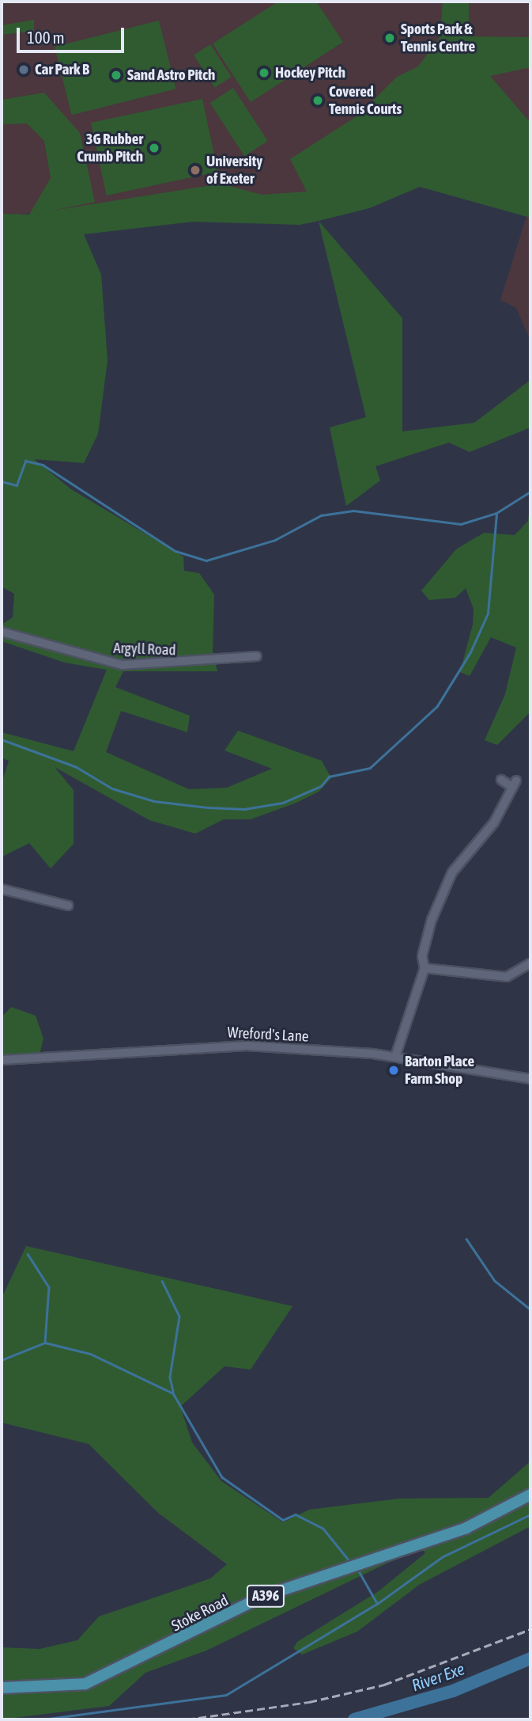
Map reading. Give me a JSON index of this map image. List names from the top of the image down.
{
  "streets": {
    "main road": ["A396", "Stoke Road"],
    "street": ["Argyll Road", "Wreford's Lane"]
  },
  "water": ["River Exe"],
  "places": [
    "Sports Park & Tennis Centre",
    "Car Park B",
    "Hockey Pitch",
    "Sand Astro Pitch",
    "Covered Tennis Courts",
    "3G Rubber Crumb Pitch",
    "University of Exeter",
    "Barton Place Farm Shop"
  ],
  "scale_bar": "100 m"
}
